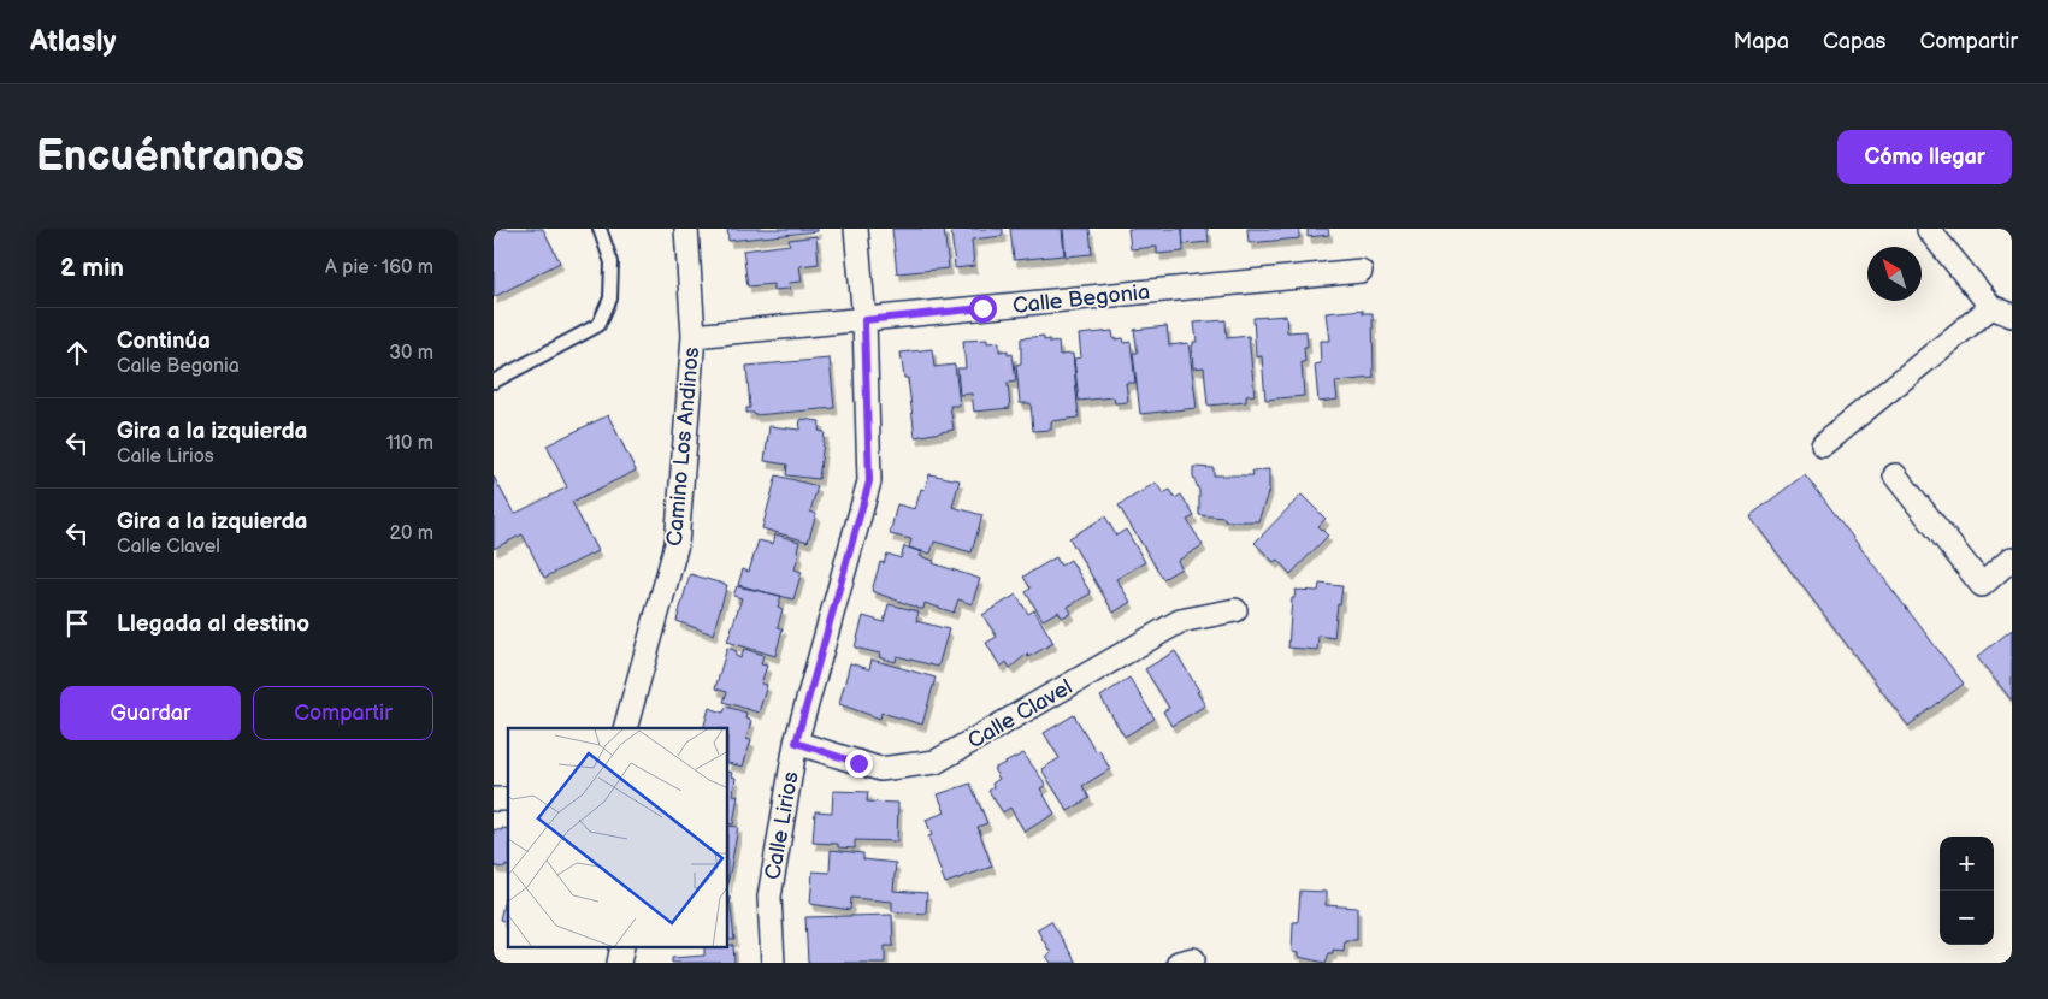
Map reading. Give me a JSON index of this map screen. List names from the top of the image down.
{
  "streets": {
    "street": [
      "Calle Begonia",
      "Camino Los Andinos",
      "Calle Clavel",
      "Calle Lirios"
    ]
  },
  "crossings": [
    ["Calle Begonia", "Camino Los Andinos"],
    ["Calle Begonia", "Calle Lirios"],
    ["Calle Clavel", "Calle Lirios"]
  ],
  "north": "top left",
  "page": {
    "header": "Atlasly",
    "nav": ["Mapa", "Capas", "Compartir"],
    "buttons": [
      "Cómo llegar",
      ["Guardar", "Compartir"]
    ],
    "title": "Encuéntranos",
    "heading": ["2 min", "A pie · 160 m"],
    "list": [
      ["Continúa", "Calle Begonia", "30 m"],
      ["Gira a la izquierda", "Calle Lirios", "110 m"],
      ["Gira a la izquierda", "Calle Clavel", "20 m"],
      "Llegada al destino"
    ],
    "map_buttons": ["+", "−"]
  }
}
